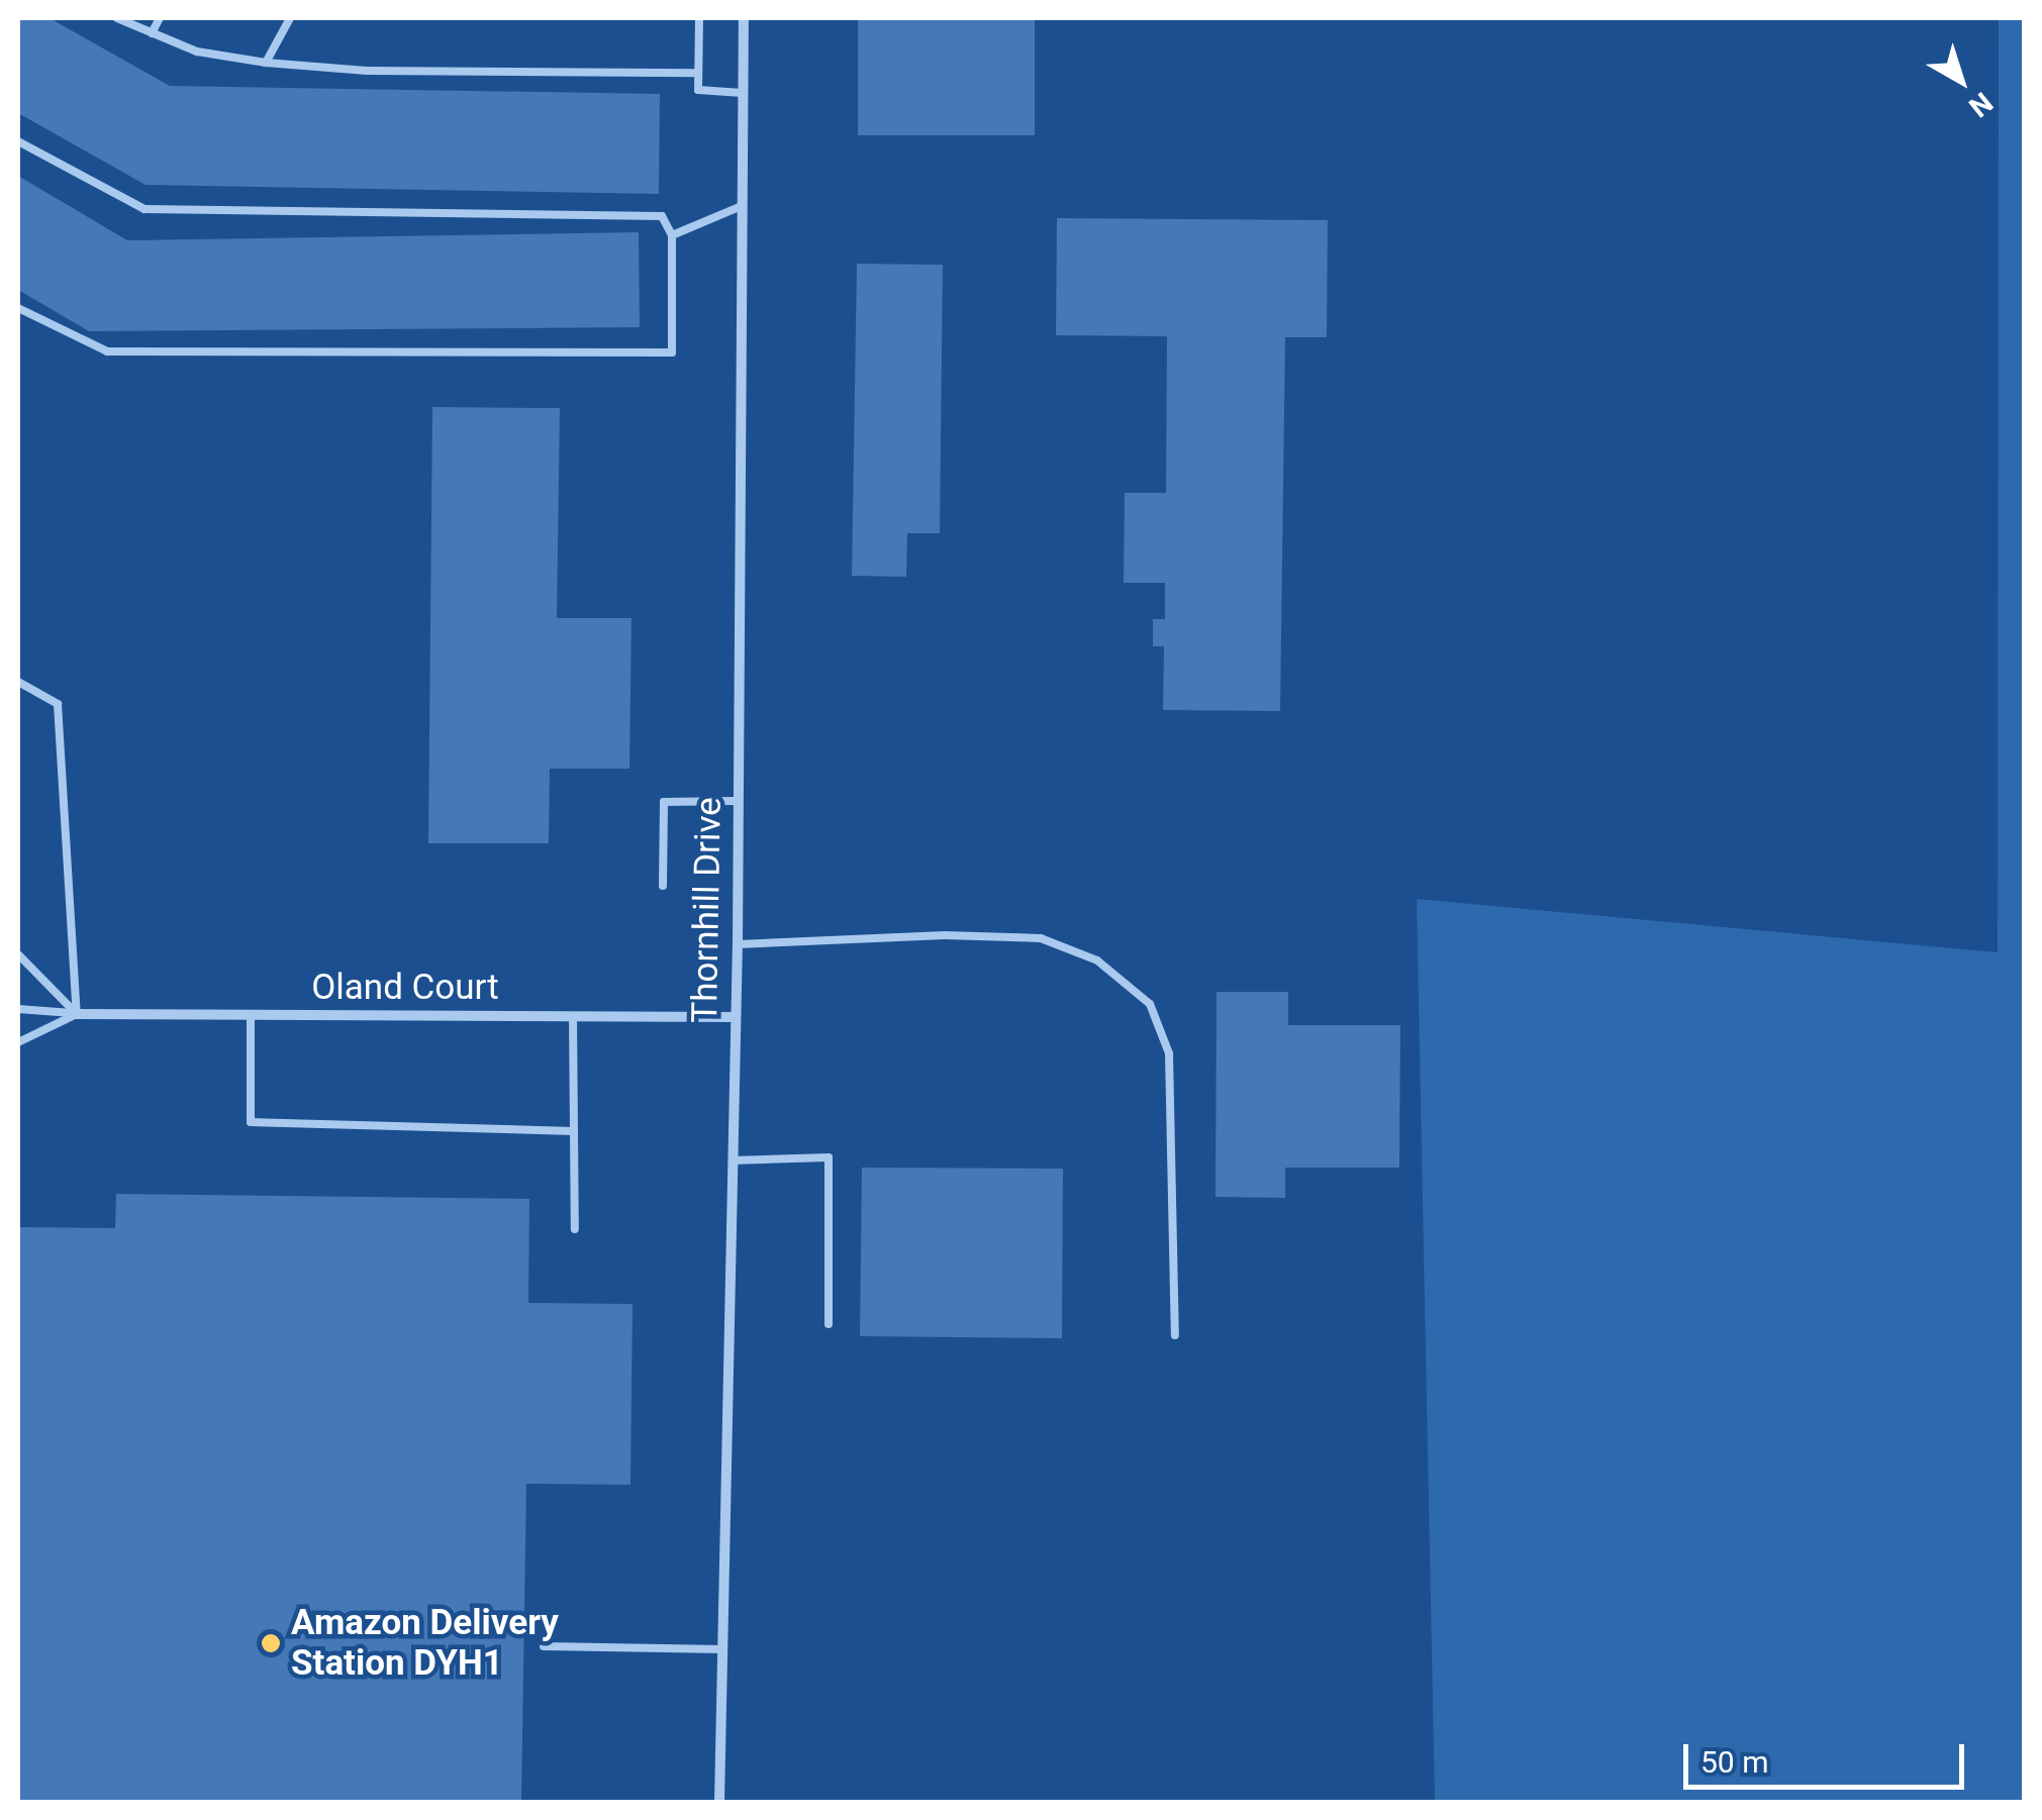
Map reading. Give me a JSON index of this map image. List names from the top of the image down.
{
  "streets": {
    "street": ["Thornhill Drive", "Oland Court"]
  },
  "crossings": [
    ["Thornhill Drive", "Oland Court"]
  ],
  "places": ["Amazon Delivery Station DYH1"],
  "scale_bar": "50 m",
  "north": "bottom right"
}
